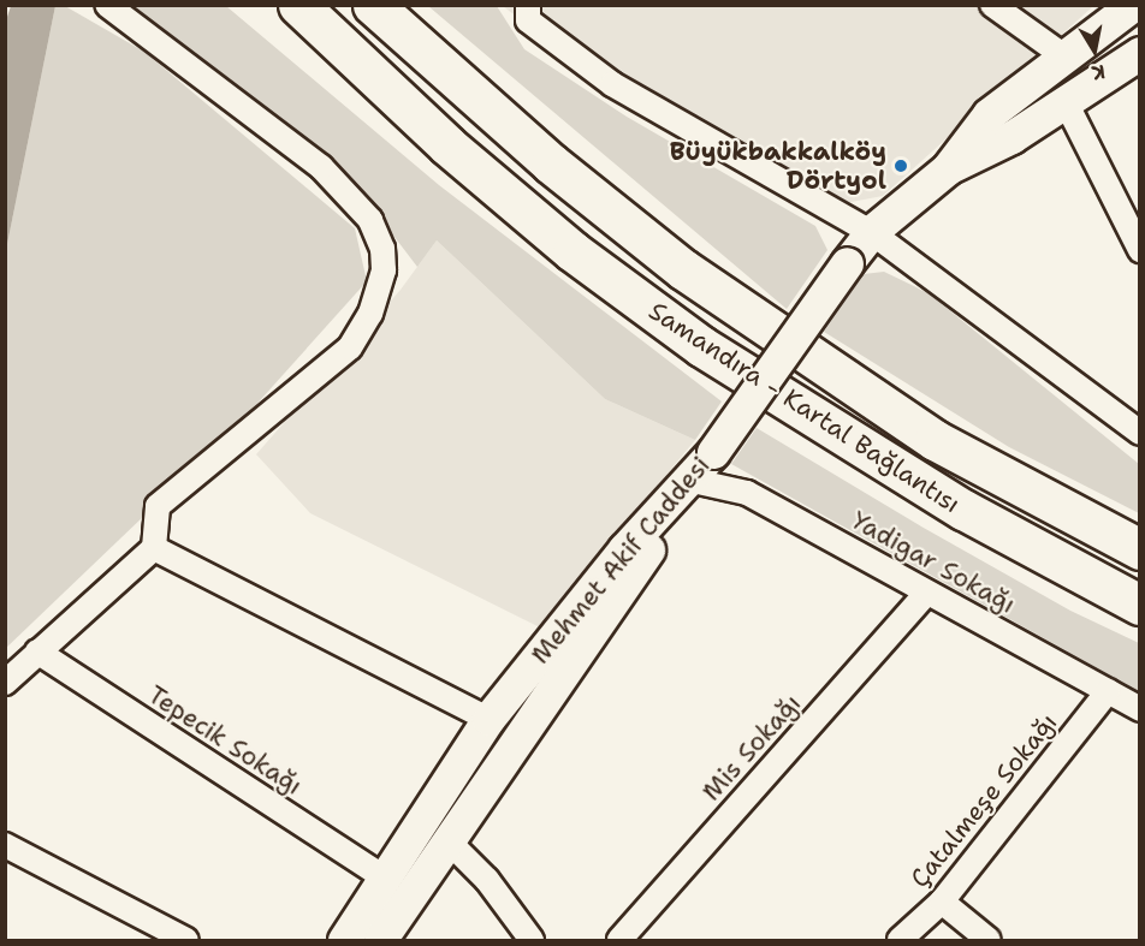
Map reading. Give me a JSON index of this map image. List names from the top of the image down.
{
  "streets": {
    "highway": ["Samandıra - Kartal Bağlantısı"],
    "main road": ["Mehmet Akif Caddesi"],
    "street": [
      "Yadigar Sokağı",
      "Tepecik Sokağı",
      "Mis Sokağı",
      "Çatalmeşe Sokağı"
    ]
  },
  "crossings": [
    ["Mehmet Akif Caddesi", "Yadigar Sokağı"],
    ["Mehmet Akif Caddesi", "Tepecik Sokağı"],
    ["Yadigar Sokağı", "Mis Sokağı"],
    ["Yadigar Sokağı", "Çatalmeşe Sokağı"]
  ],
  "places": ["Büyükbakkalköy Dörtyol"],
  "north": "bottom"
}
